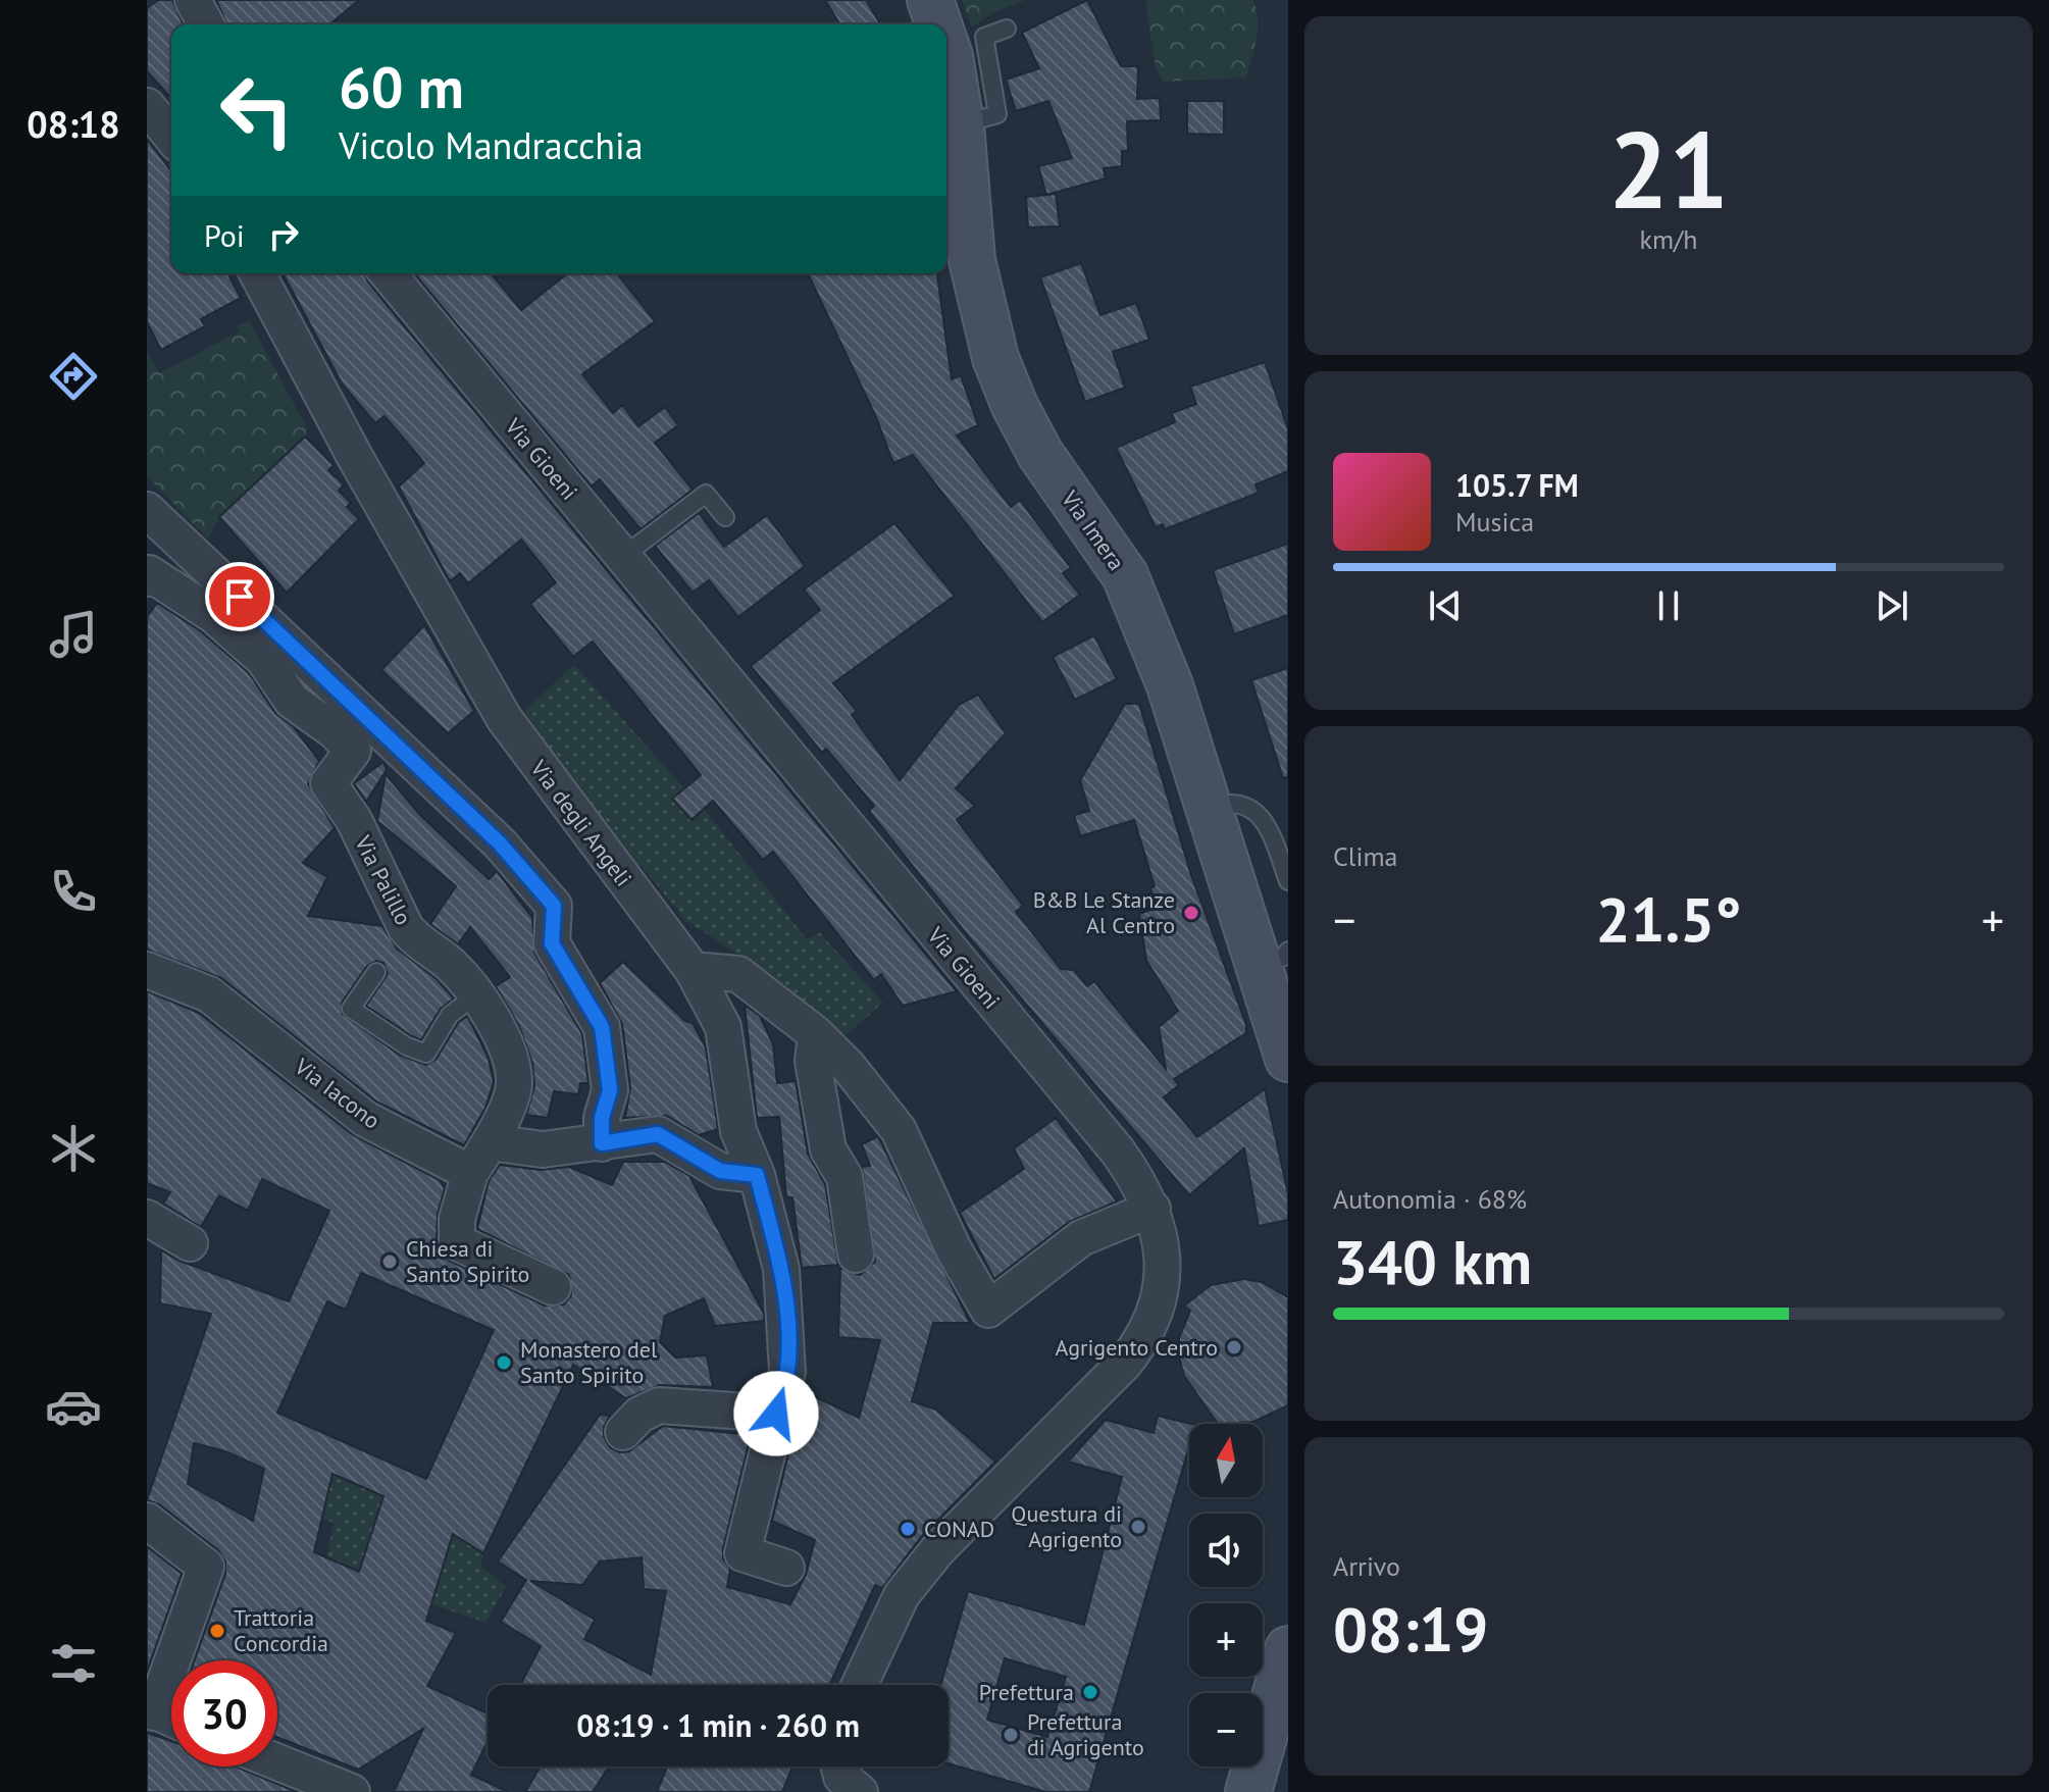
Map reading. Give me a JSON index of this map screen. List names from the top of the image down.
{
  "streets": {
    "street": [
      "Via Gioeni",
      "Via Imera",
      "Via degli Angeli",
      "Via Palillo",
      "Via Iacono"
    ]
  },
  "crossings": [
    ["Via Palillo", "Via Iacono"]
  ],
  "places": [
    "B&B Le Stanze Al Centro",
    "Chiesa di Santo Spirito",
    "Agrigento Centro",
    "Monastero del Santo Spirito",
    "Questura di Agrigento",
    "CONAD",
    "Trattoria Concordia",
    "Prefettura",
    "Prefettura di Agrigento"
  ],
  "north": "top",
  "page": {
    "tabs": "08:18",
    "tile": [
      ["21", "km/h"],
      "Clima",
      ["Autonomia · 68%", "340 km"],
      ["Arrivo", "08:19"]
    ],
    "turn": ["60 m", "Vicolo Mandracchia"],
    "then": "Poi",
    "song": ["105.7 FM", "Musica"],
    "heat": ["−", "21.5°", "+"],
    "map_buttons": ["+", "−"],
    "limit": "30",
    "trip": "08:19 · 1 min · 260 m"
  }
}
